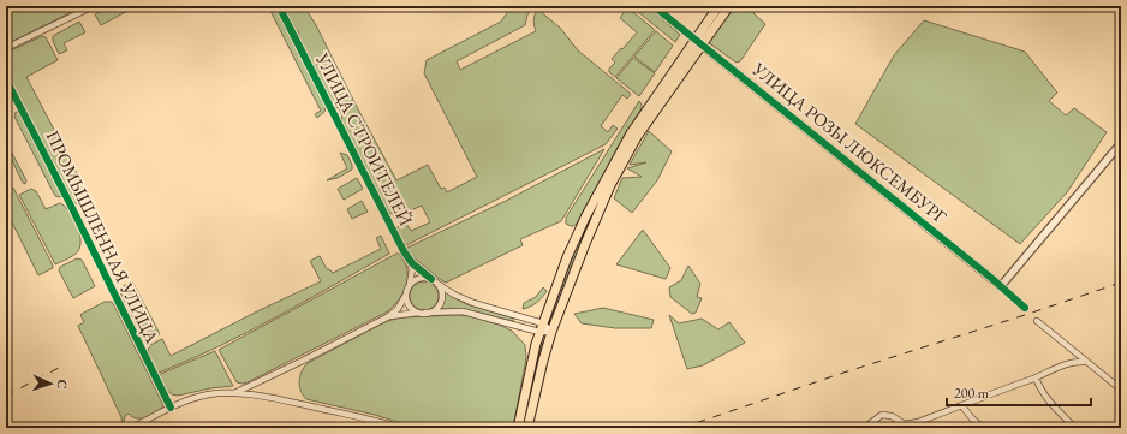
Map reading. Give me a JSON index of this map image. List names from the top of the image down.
{
  "streets": {
    "street": ["УЛИЦА СТРОИТЕЛЕЙ", "УЛИЦА РОЗЫ ЛЮКСЕМБУРГ", "ПРОМЫШЛЕННАЯ УЛИЦА"]
  },
  "scale_bar": "200 m",
  "north": "right"
}
